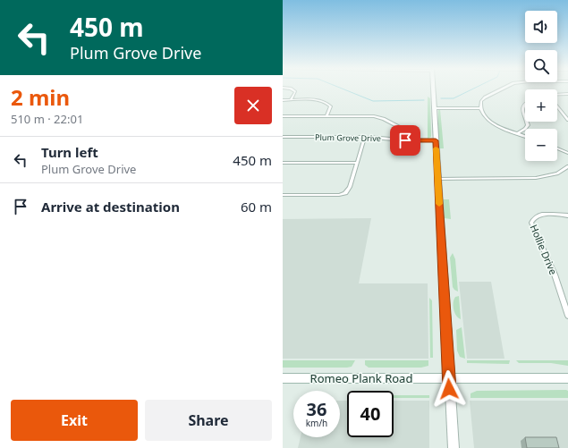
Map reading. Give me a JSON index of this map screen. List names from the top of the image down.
{
  "streets": {
    "street": ["Plum Grove Drive", "Hollie Drive", "Romeo Plank Road"]
  },
  "page": {
    "turn": ["450 m", "Plum Grove Drive"],
    "map_buttons": ["+", "−"],
    "heading": ["2 min", "510 m · 22:01"],
    "list": [
      {
        "name": "Turn left",
        "note": "Plum Grove Drive",
        "value": "450 m"
      },
      {
        "name": "Arrive at destination",
        "value": "60 m"
      }
    ],
    "speed": "36 km/h",
    "limit": "40",
    "buttons": ["Exit", "Share"]
  }
}
